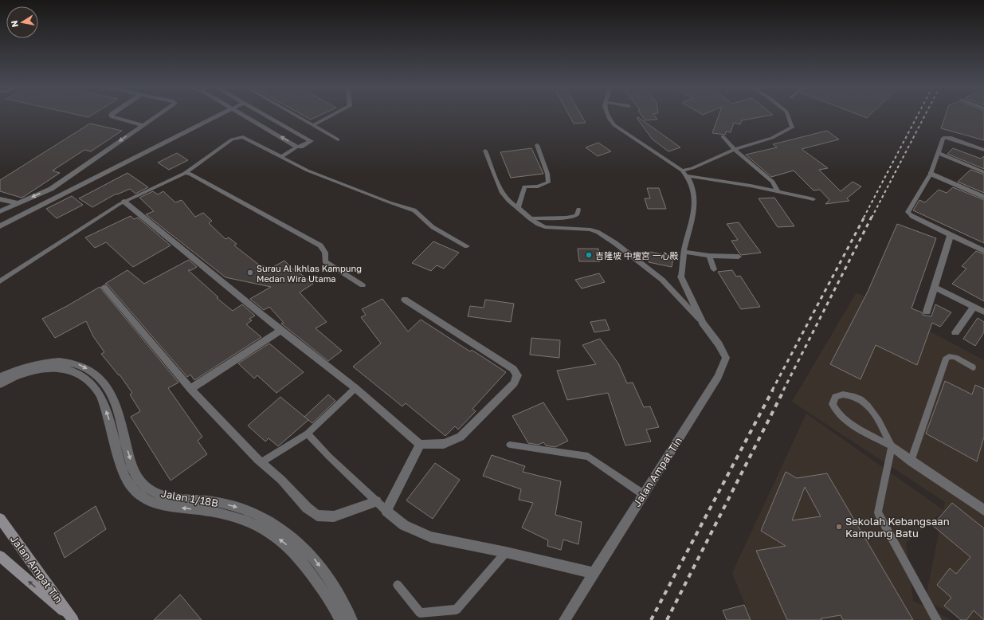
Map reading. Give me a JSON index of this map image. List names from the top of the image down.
{
  "streets": {
    "street": ["Jalan Ampat Tin", "Jalan 1/18B"]
  },
  "places": ["吉隆坡 中壇宮 一心殿", "Surau Al Ikhlas Kampung Medan Wira Utama", "Sekolah Kebangsaan Kampung Batu"],
  "north": "left"
}
